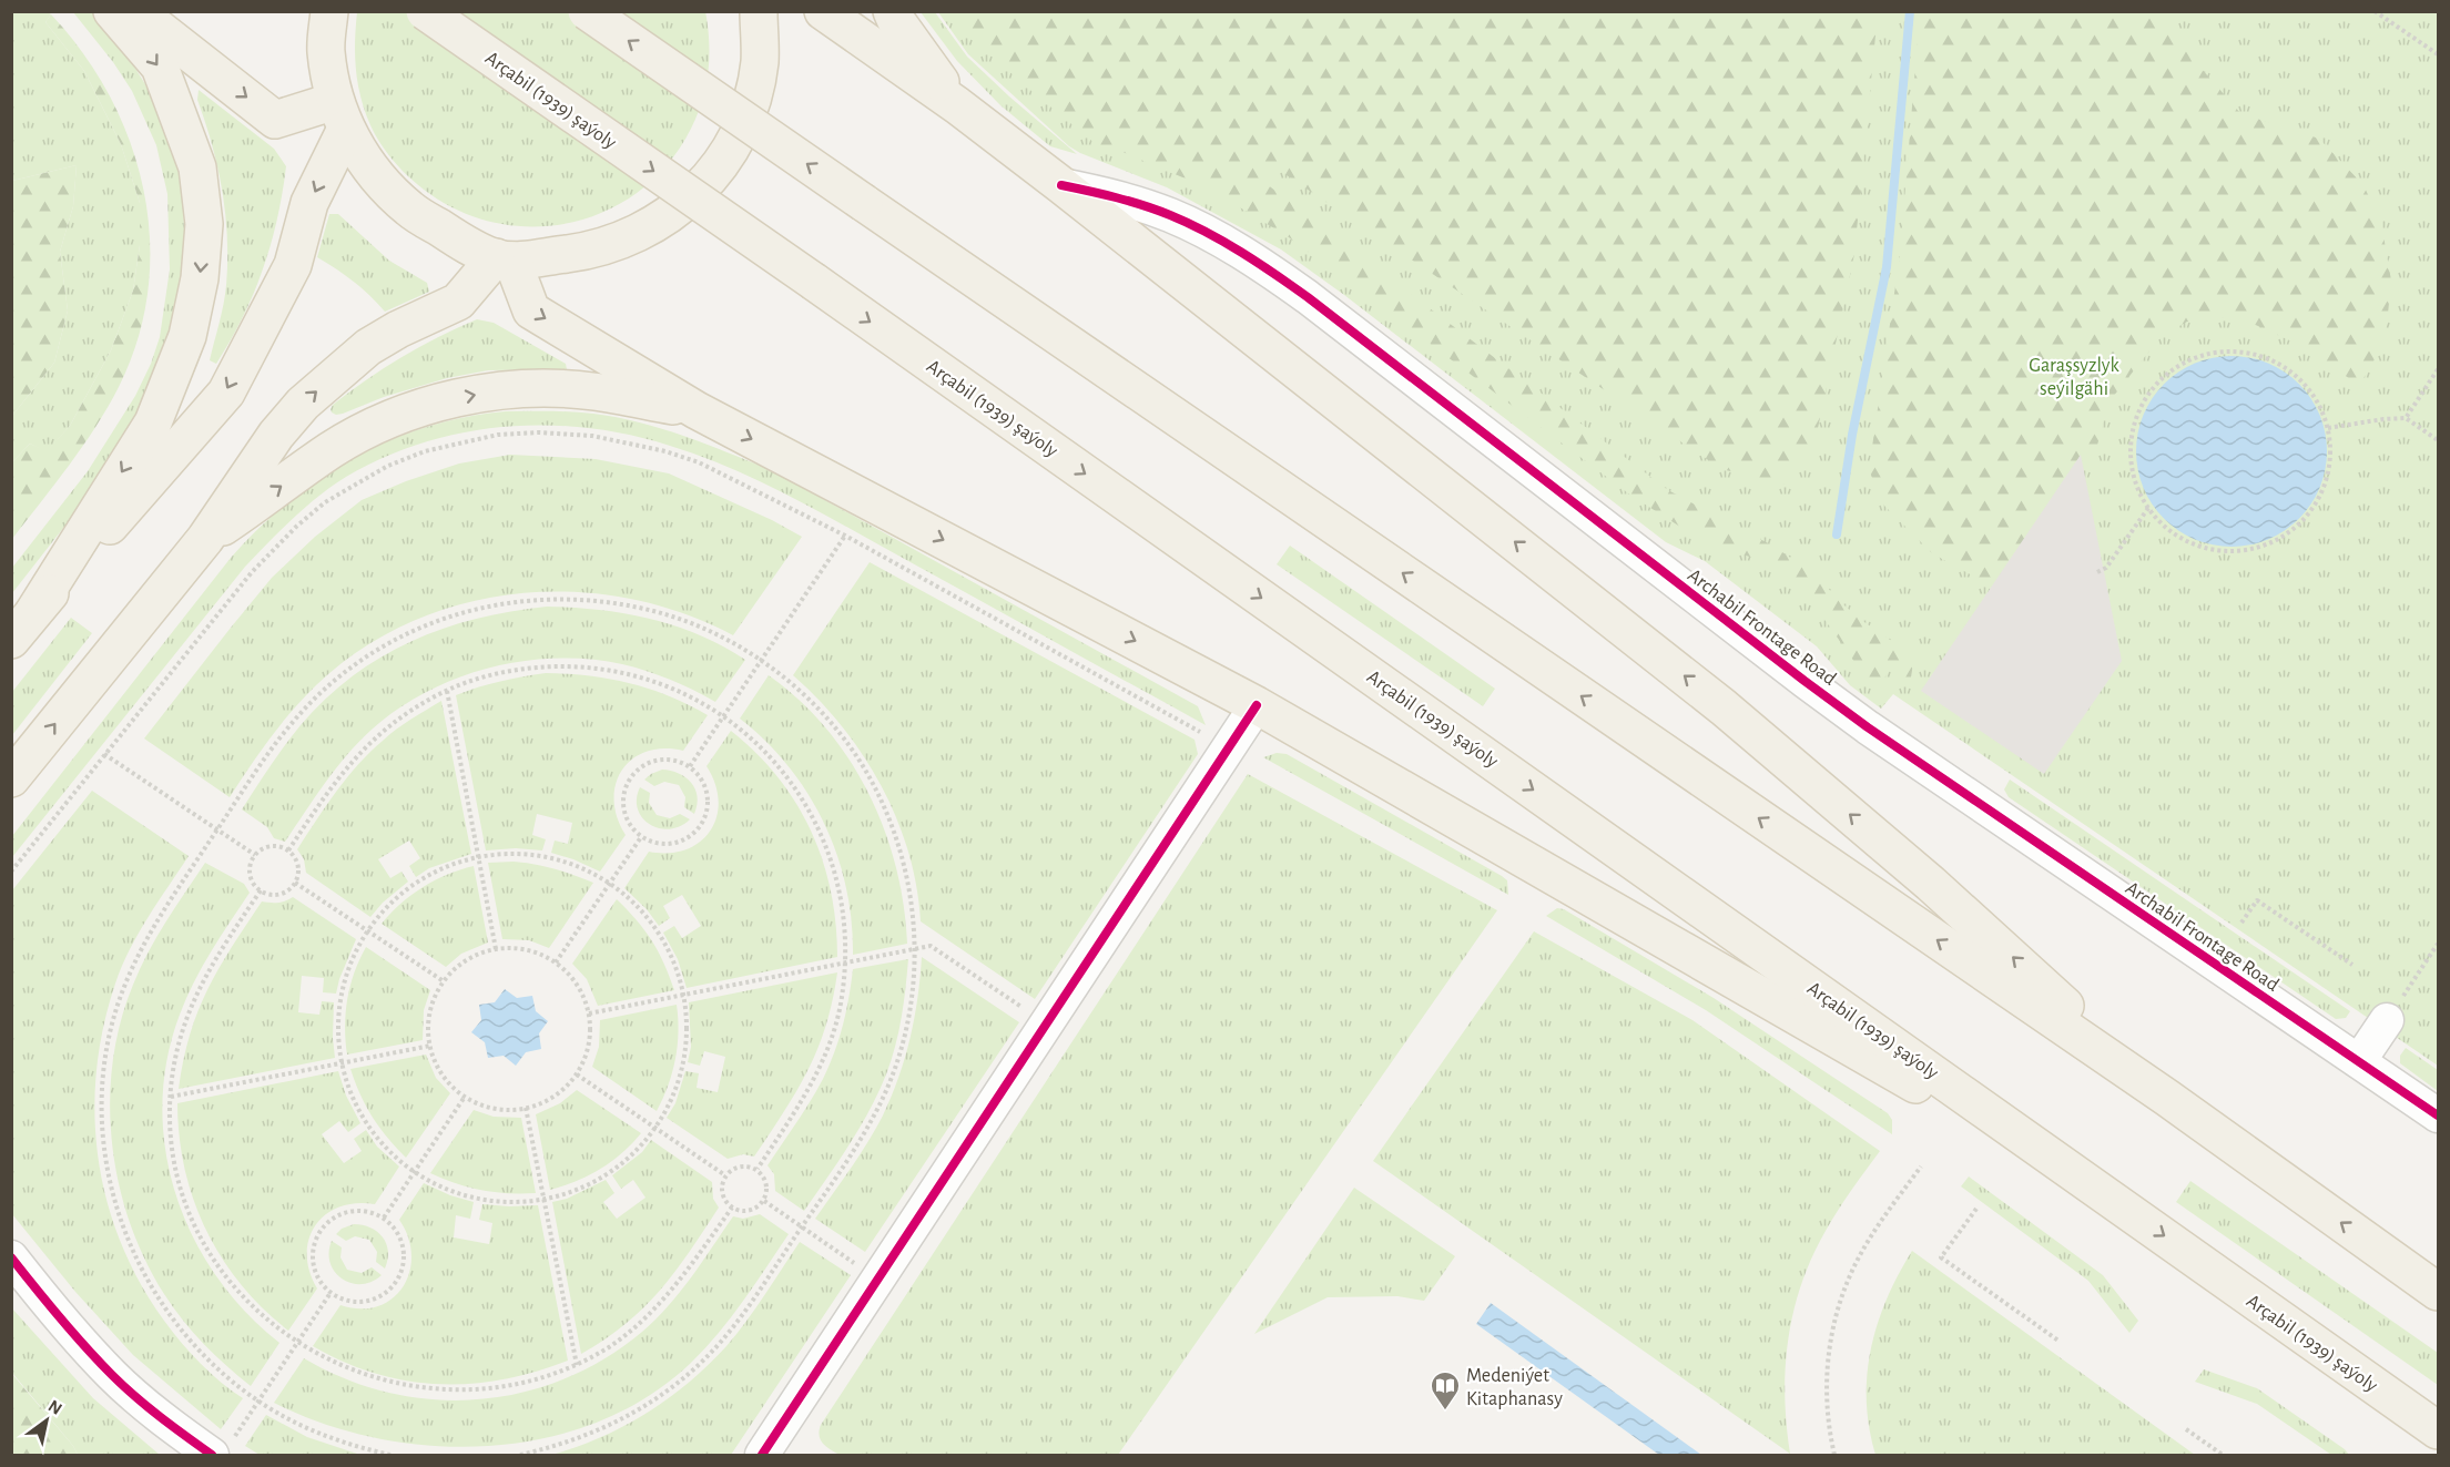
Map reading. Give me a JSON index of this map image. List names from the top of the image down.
{
  "streets": {
    "main road": ["Arçabil (1939) şaýoly"],
    "street": ["Archabil Frontage Road"]
  },
  "parks": ["Garaşsyzlyk seýilgähi"],
  "places": {
    "library": ["Medeniýet Kitaphanasy"]
  },
  "north": "top right"
}
